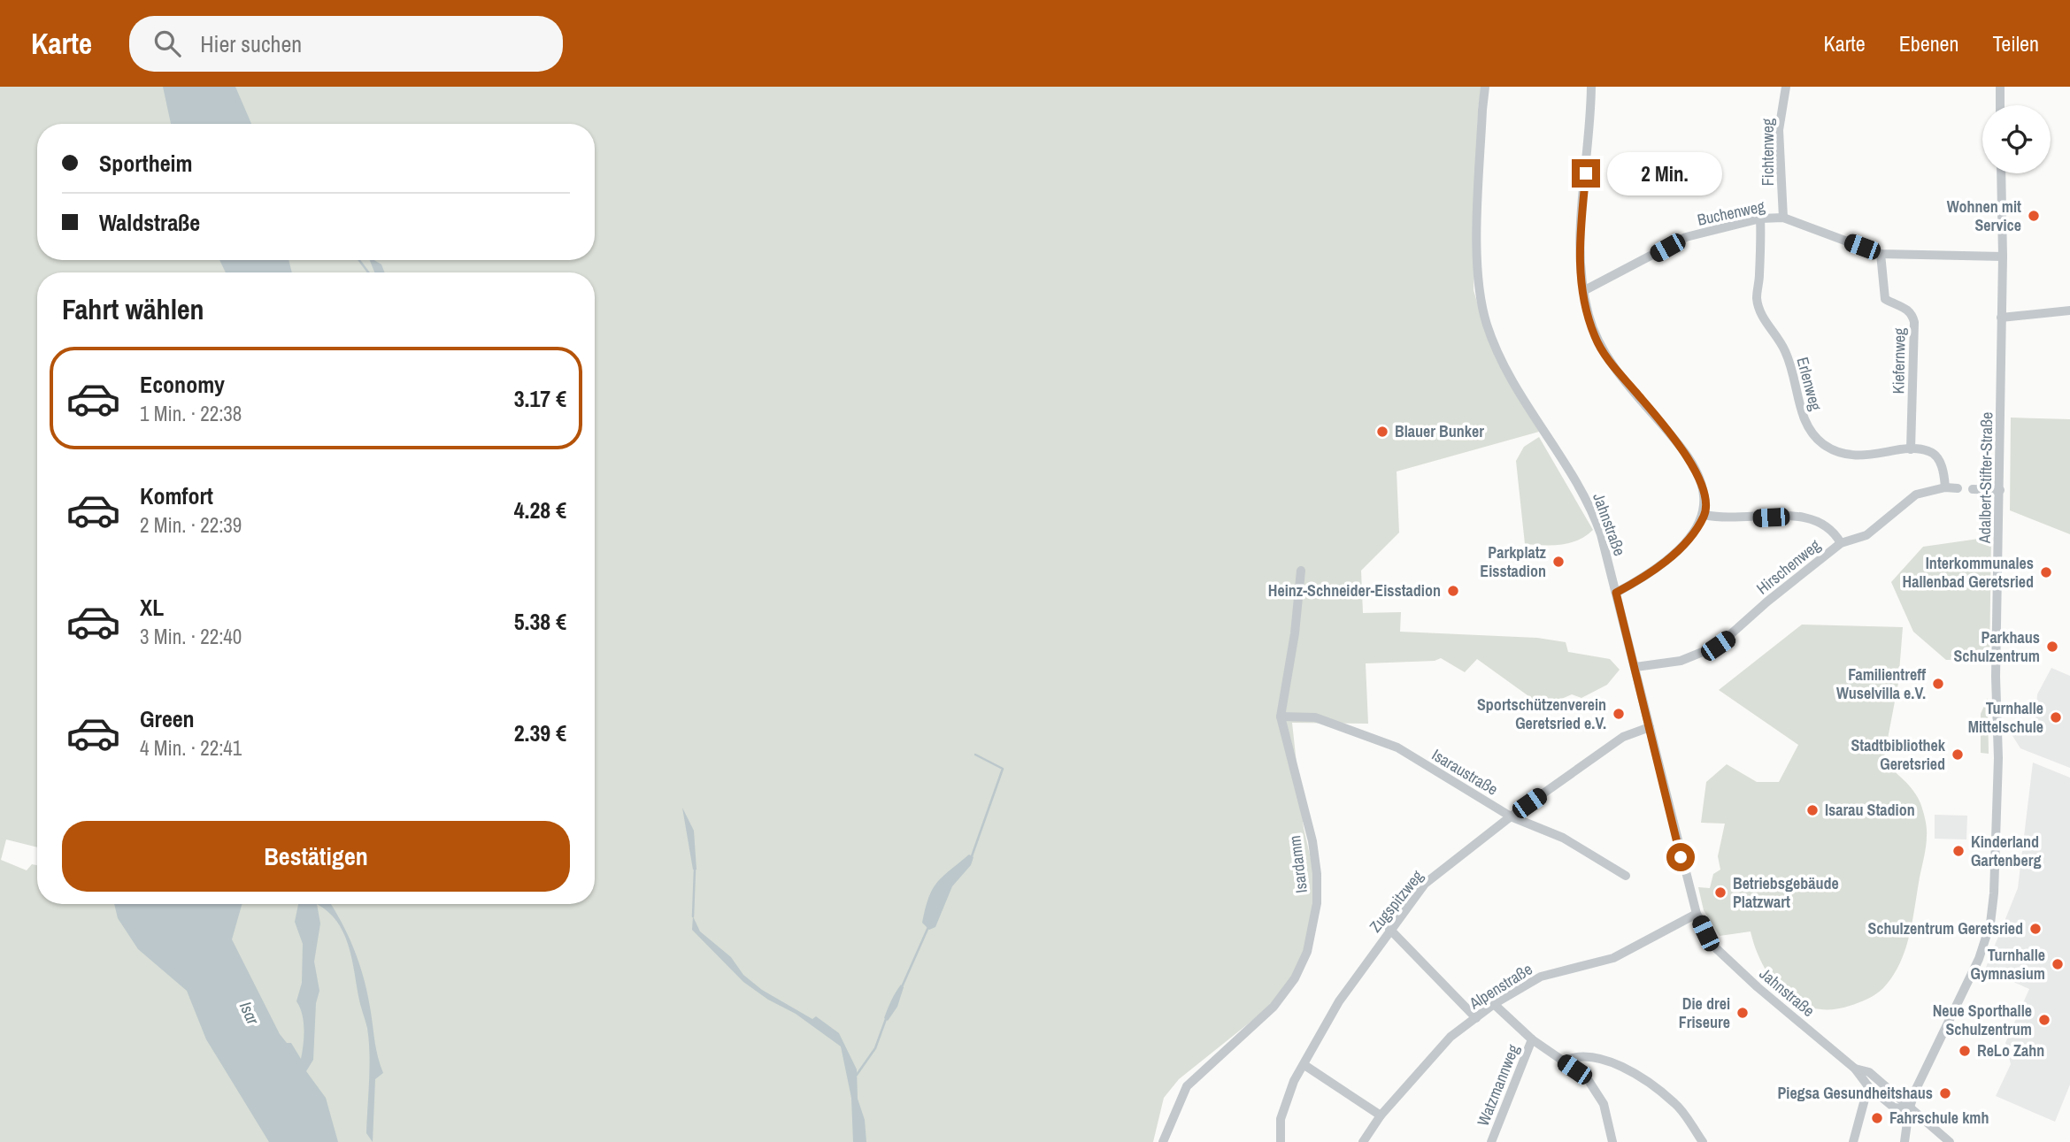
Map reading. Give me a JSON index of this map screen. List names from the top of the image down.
{
  "streets": {
    "street": [
      "Fichtenweg",
      "Buchenweg",
      "Kiefernweg",
      "Erlenweg",
      "Adalbert-Stifter-Straße",
      "Jahnstraße",
      "Hirschenweg",
      "Isaraustraße",
      "Isardamm",
      "Zugspitzweg",
      "Alpenstraße",
      "Watzmannweg"
    ]
  },
  "crossings": [
    ["Fichtenweg", "Buchenweg"],
    ["Buchenweg", "Kiefernweg"],
    ["Buchenweg", "Erlenweg"],
    ["Buchenweg", "Adalbert-Stifter-Straße"],
    ["Kiefernweg", "Erlenweg"],
    ["Erlenweg", "Hirschenweg"],
    ["Adalbert-Stifter-Straße", "Jahnstraße"],
    ["Jahnstraße", "Hirschenweg"],
    ["Jahnstraße", "Zugspitzweg"],
    ["Jahnstraße", "Alpenstraße"],
    ["Isaraustraße", "Isardamm"],
    ["Isaraustraße", "Zugspitzweg"]
  ],
  "water": ["Isar"],
  "places": [
    "Wohnen mit Service",
    "Blauer Bunker",
    "Parkplatz Eisstadion",
    "Interkommunales Hallenbad Geretsried",
    "Heinz-Schneider-Eisstadion",
    "Parkhaus Schulzentrum",
    "Familientreff Wuselvilla e.V.",
    "Sportschützenverein Geretsried e.V.",
    "Turnhalle Mittelschule",
    "Stadtbibliothek Geretsried",
    "Isarau Stadion",
    "Kinderland Gartenberg",
    "Betriebsgebäude Platzwart",
    "Schulzentrum Geretsried",
    "Turnhalle Gymnasium",
    "Die drei Friseure",
    "Neue Sporthalle Schulzentrum",
    "ReLo Zahn",
    "Piegsa Gesundheitshaus",
    "Fahrschule kmh"
  ],
  "page": {
    "header": "Karte",
    "search": "Hier suchen",
    "nav": ["Karte", "Ebenen", "Teilen"],
    "banner": ["Sportheim", "Waldstraße"],
    "bubble": "2 Min.",
    "heading": "Fahrt wählen",
    "list": [
      {
        "name": "Economy",
        "note": "1 Min. · 22:38",
        "value": "3.17 €"
      },
      {
        "name": "Komfort",
        "note": "2 Min. · 22:39",
        "value": "4.28 €"
      },
      {
        "name": "XL",
        "note": "3 Min. · 22:40",
        "value": "5.38 €"
      },
      {
        "name": "Green",
        "note": "4 Min. · 22:41",
        "value": "2.39 €"
      }
    ],
    "buttons": "Bestätigen"
  }
}
